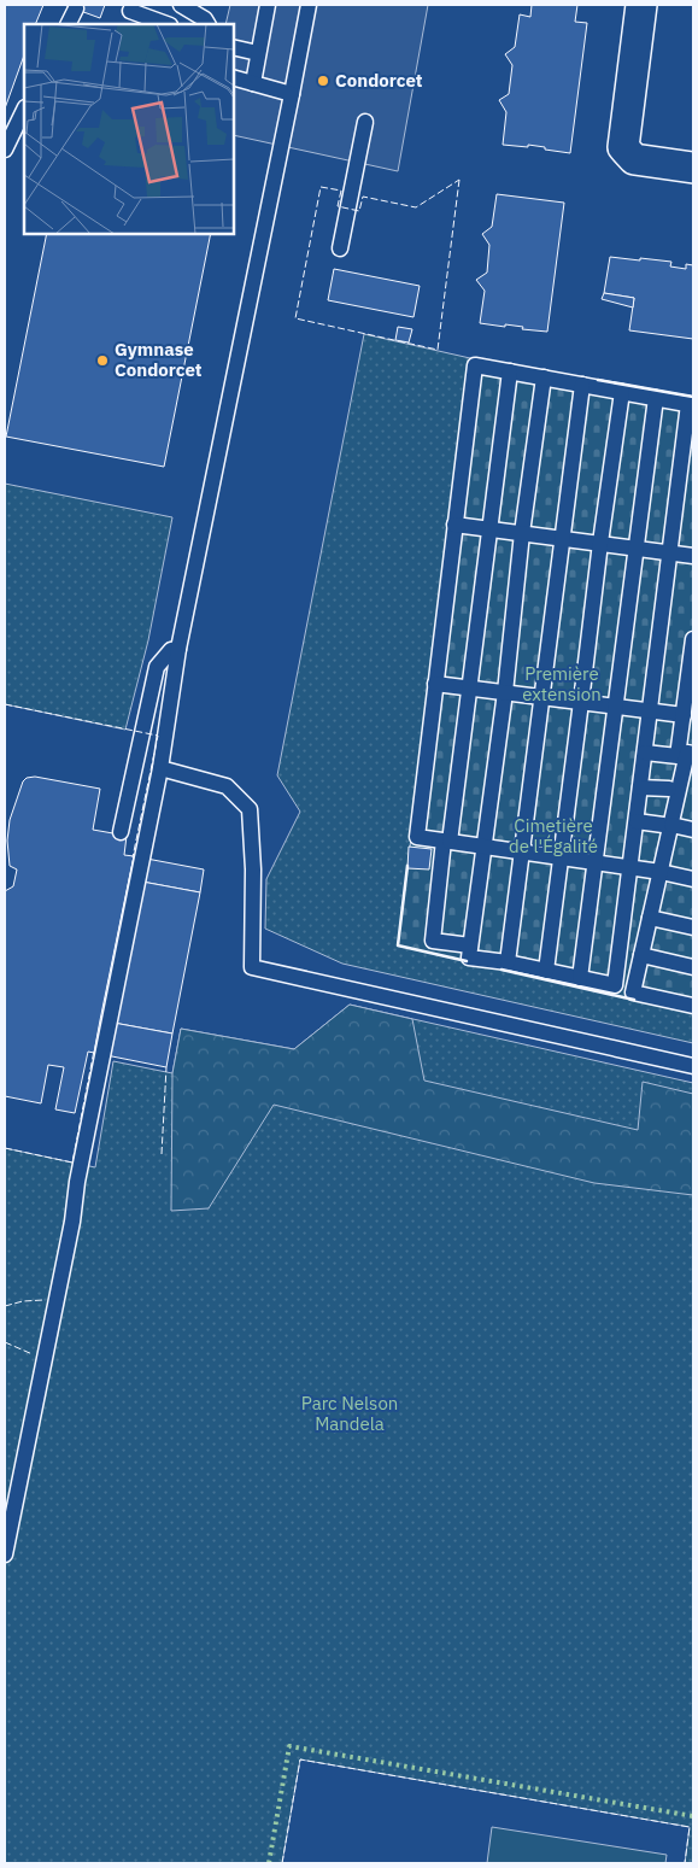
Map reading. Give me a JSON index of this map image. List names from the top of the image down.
{
  "parks": ["Première extension", "Cimetière de l'Égalité", "Parc Nelson Mandela"],
  "places": ["Condorcet", "Gymnase Condorcet"]
}
